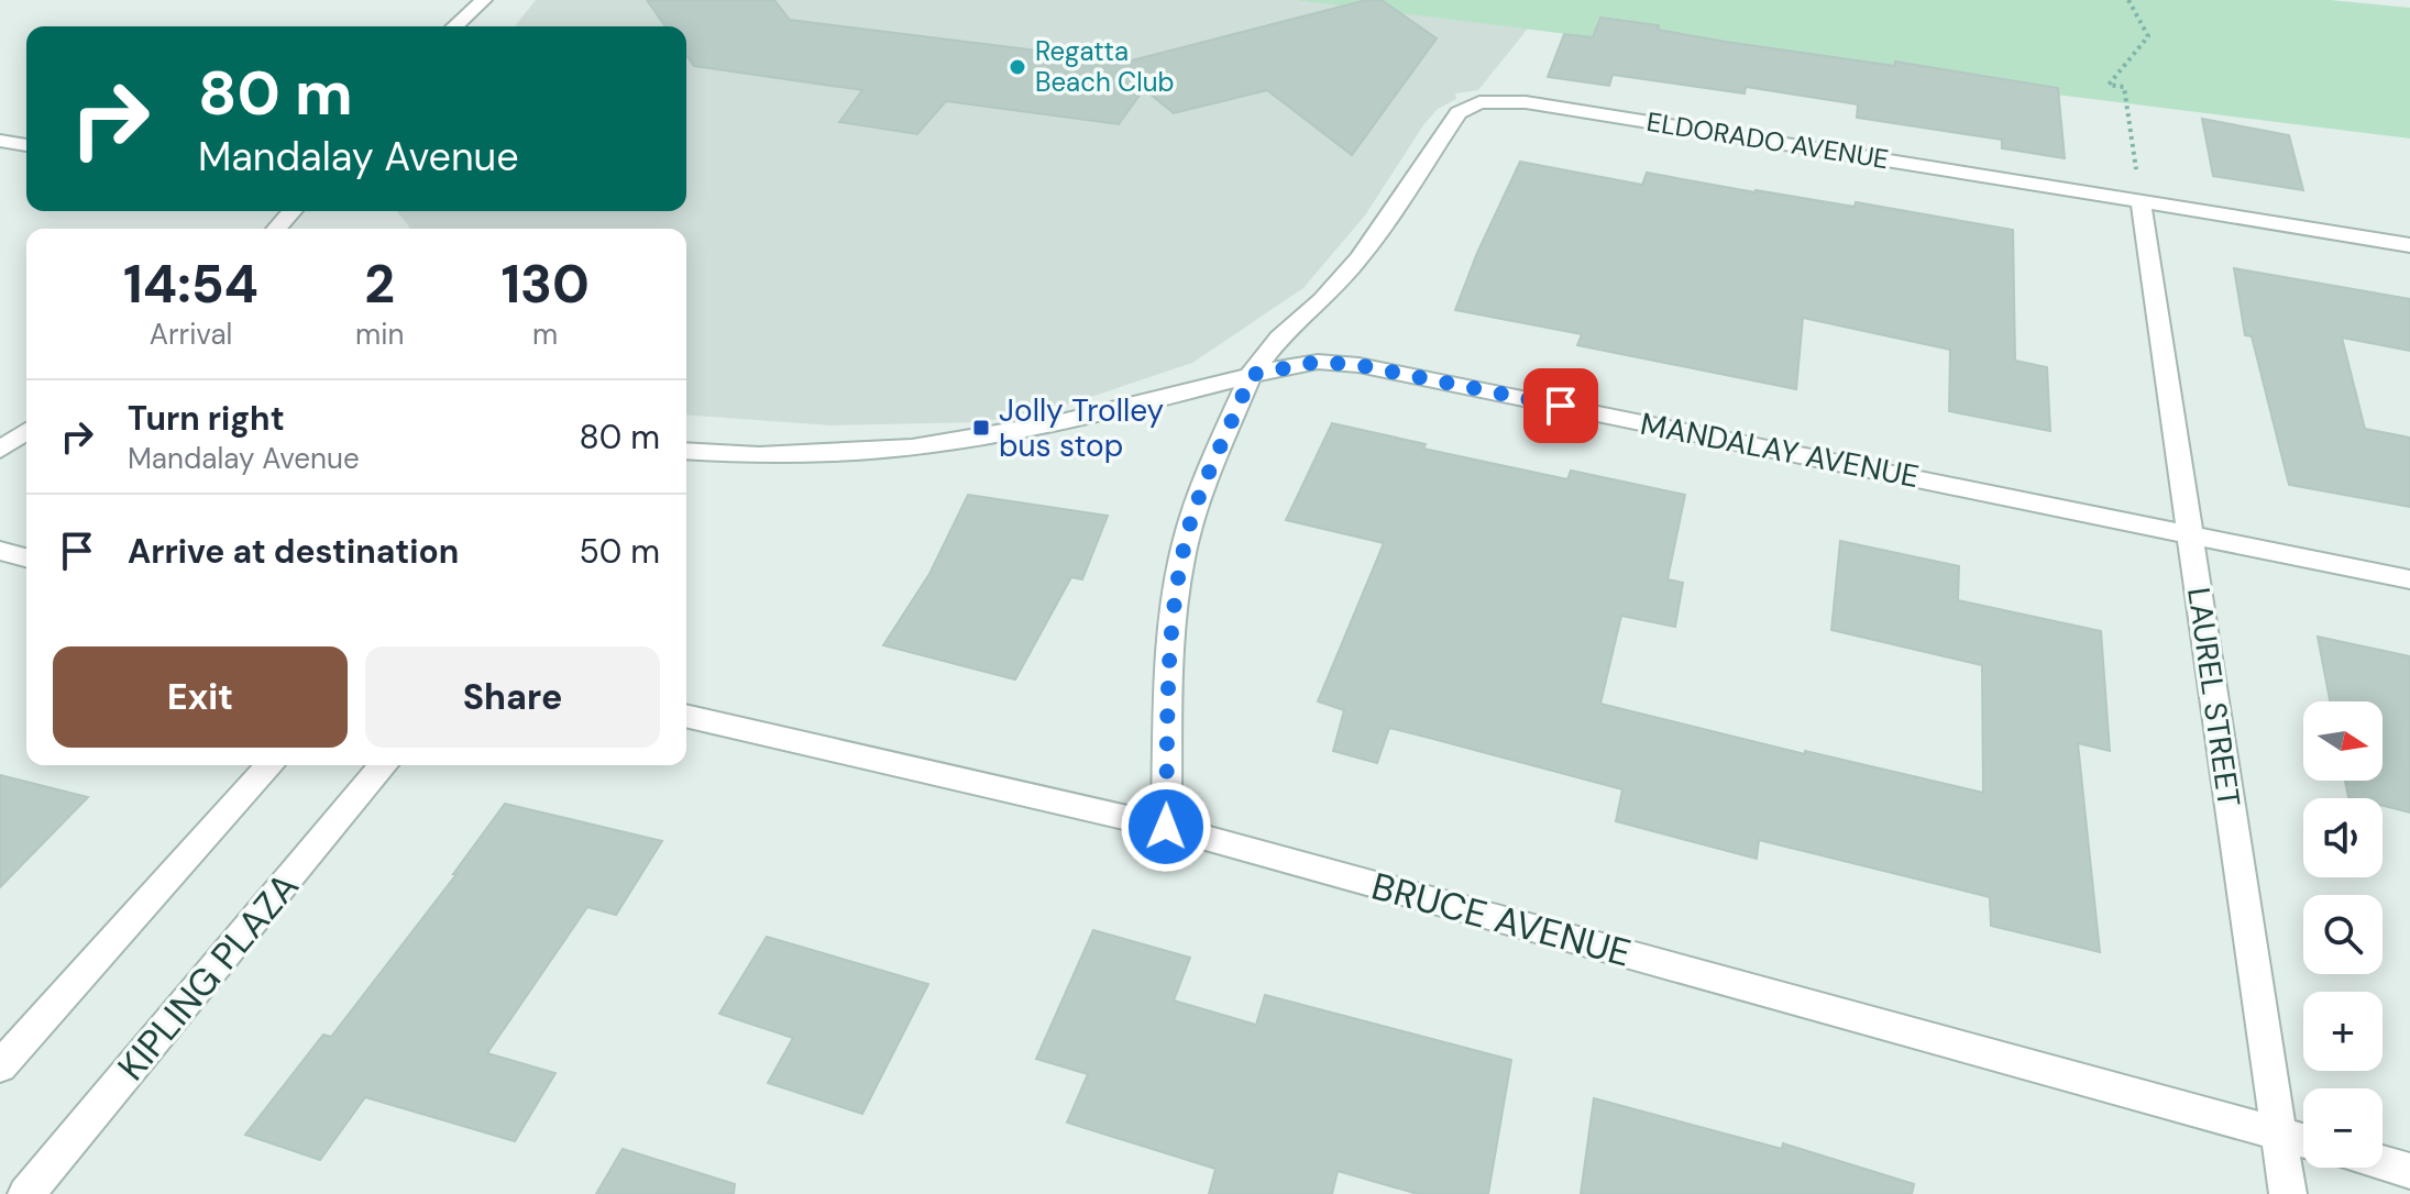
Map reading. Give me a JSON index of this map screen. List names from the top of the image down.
{
  "streets": {
    "street": [
      "ELDORADO AVENUE",
      "MANDALAY AVENUE",
      "LAUREL STREET",
      "BRUCE AVENUE",
      "KIPLING PLAZA"
    ]
  },
  "crossings": [
    ["ELDORADO AVENUE", "MANDALAY AVENUE"],
    ["ELDORADO AVENUE", "LAUREL STREET"],
    ["ELDORADO AVENUE", "BRUCE AVENUE"],
    ["MANDALAY AVENUE", "LAUREL STREET"],
    ["LAUREL STREET", "BRUCE AVENUE"]
  ],
  "places": {
    "other": ["Regatta Beach Club"],
    "transit": ["Jolly Trolley bus stop"]
  },
  "north": "right",
  "page": {
    "turn": ["80 m", "Mandalay Avenue"],
    "eta": [
      "14:54",
      "Arrival",
      "2",
      "min",
      "130",
      "m"
    ],
    "list": [
      {
        "name": "Turn right",
        "note": "Mandalay Avenue",
        "value": "80 m"
      },
      {
        "name": "Arrive at destination",
        "value": "50 m"
      }
    ],
    "buttons": ["Exit", "Share"],
    "map_buttons": ["+", "−"]
  }
}
